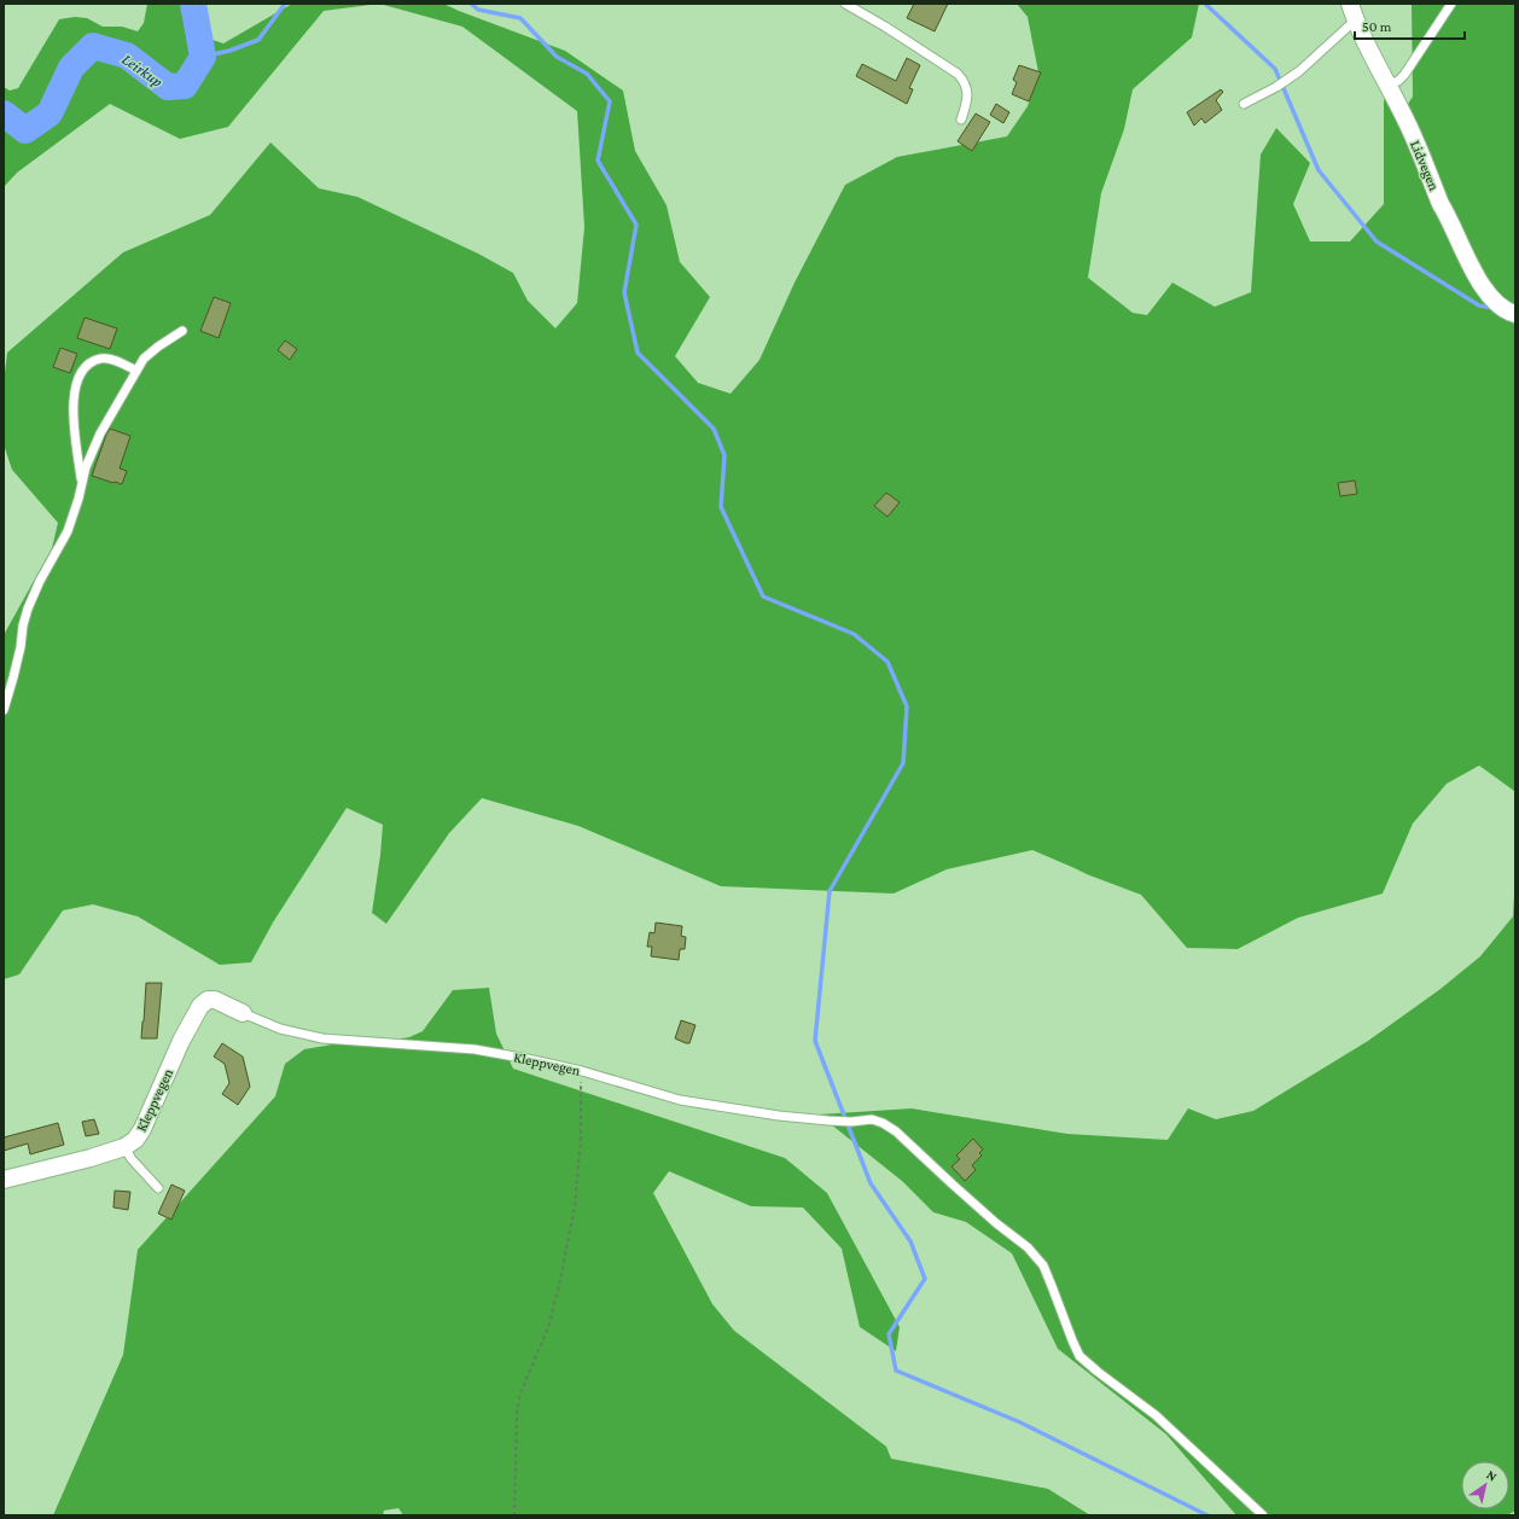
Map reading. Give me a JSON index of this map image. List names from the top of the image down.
{
  "streets": {
    "street": ["Lidvegen", "Kleppvegen"]
  },
  "water": ["Leirkup"],
  "scale_bar": "50 m",
  "north": "top right"
}
